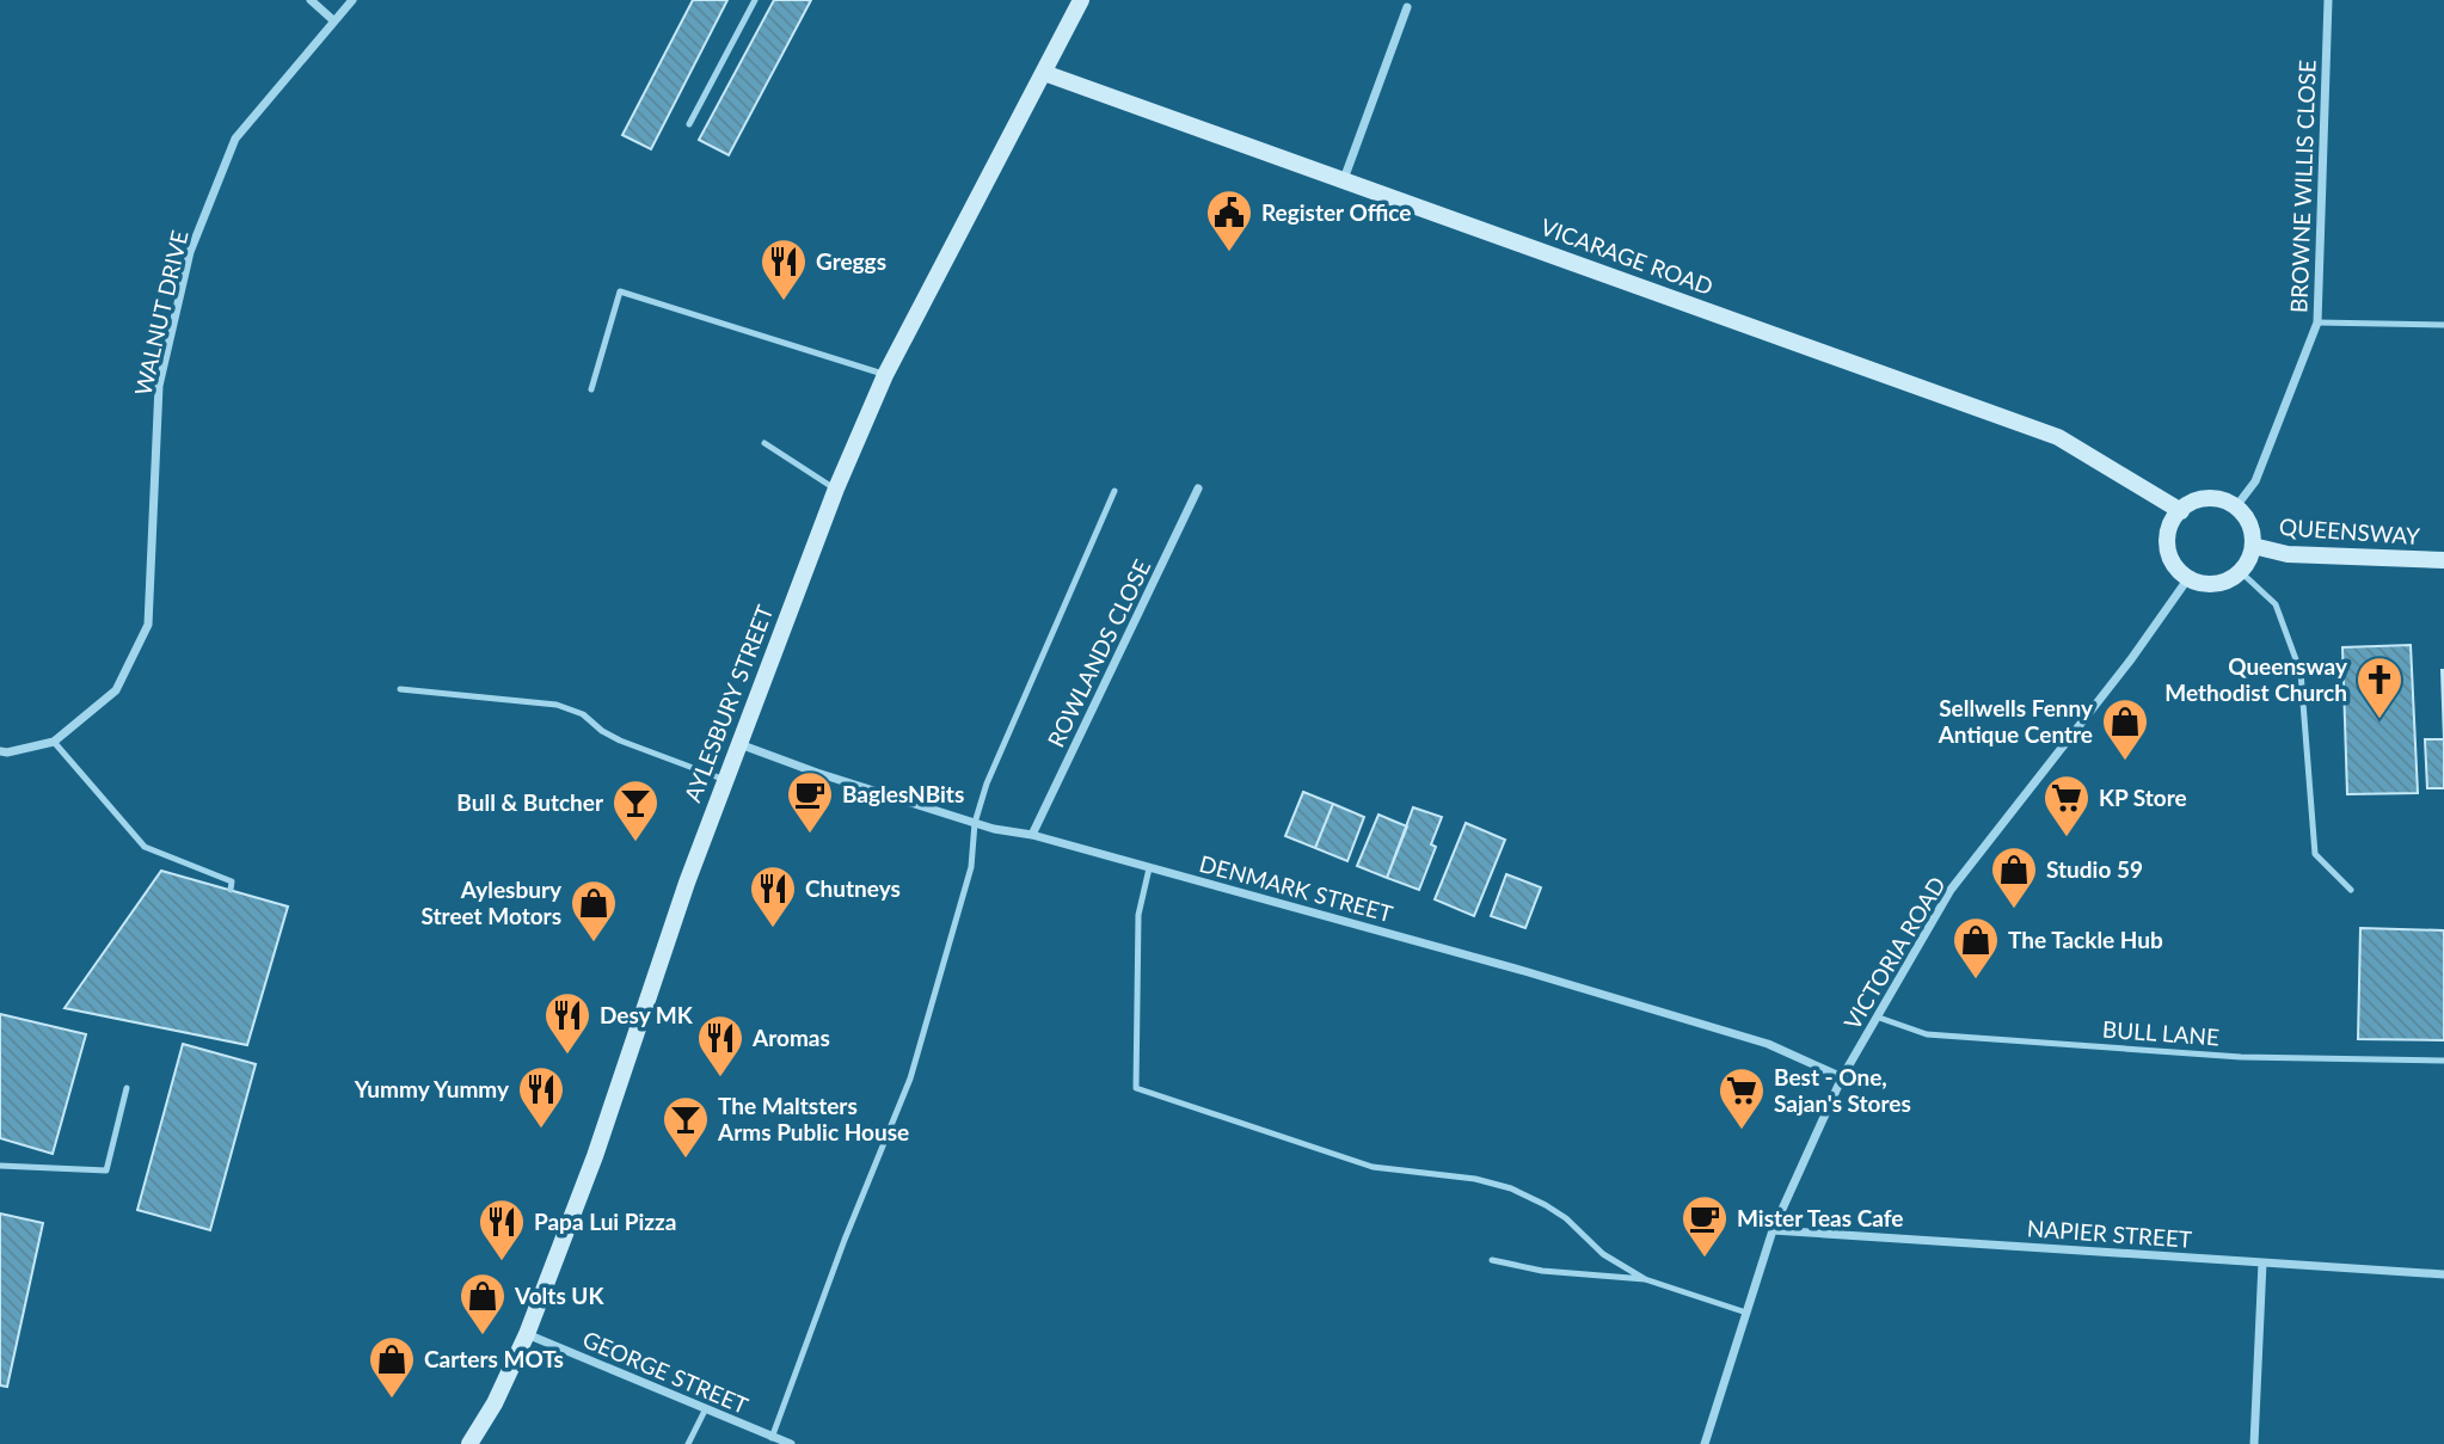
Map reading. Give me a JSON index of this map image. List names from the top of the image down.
{
  "streets": {
    "street": [
      "BROWNE WILLIS CLOSE",
      "VICARAGE ROAD",
      "WALNUT DRIVE",
      "QUEENSWAY",
      "ROWLANDS CLOSE",
      "AYLESBURY STREET",
      "DENMARK STREET",
      "VICTORIA ROAD",
      "NAPIER STREET",
      "GEORGE STREET"
    ],
    "lane": ["BULL LANE"]
  },
  "crossings": [
    ["BROWNE WILLIS CLOSE", "VICARAGE ROAD"],
    ["BROWNE WILLIS CLOSE", "QUEENSWAY"],
    ["BROWNE WILLIS CLOSE", "VICTORIA ROAD"],
    ["VICARAGE ROAD", "QUEENSWAY"],
    ["VICARAGE ROAD", "AYLESBURY STREET"],
    ["VICARAGE ROAD", "VICTORIA ROAD"],
    ["QUEENSWAY", "VICTORIA ROAD"],
    ["ROWLANDS CLOSE", "DENMARK STREET"],
    ["AYLESBURY STREET", "DENMARK STREET"],
    ["AYLESBURY STREET", "GEORGE STREET"],
    ["DENMARK STREET", "VICTORIA ROAD"],
    ["VICTORIA ROAD", "BULL LANE"],
    ["VICTORIA ROAD", "NAPIER STREET"]
  ],
  "places": {
    "public building": ["Register Office"],
    "restaurant": [
      "Greggs",
      "Chutneys",
      "Desy MK",
      "Aromas",
      "Yummy Yummy",
      "Papa Lui Pizza"
    ],
    "church": ["Queensway Methodist Church"],
    "shop": [
      "Sellwells Fenny Antique Centre",
      "Studio 59",
      "Aylesbury Street Motors",
      "The Tackle Hub",
      "Volts UK",
      "Carters MOTs"
    ],
    "cafe": ["BaglesNBits", "Mister Teas Cafe"],
    "supermarket": ["KP Store", "Best - One, Sajan's Stores"],
    "bar": ["Bull & Butcher", "The Maltsters Arms Public House"]
  }
}
